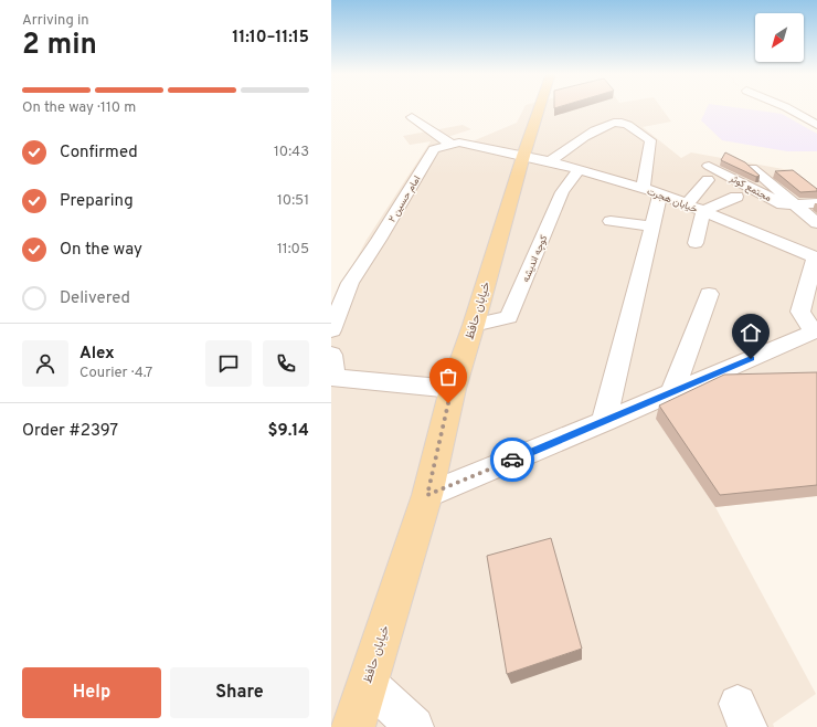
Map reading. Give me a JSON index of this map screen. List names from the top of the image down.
{
  "streets": {
    "main road": ["خیابان حافظ"],
    "street": [
      "مجتمع کوثر",
      "امام حسین ۲",
      "خیابان هجرت",
      "کوچه اندیشه"
    ]
  },
  "crossings": [
    ["امام حسین ۲", "خیابان هجرت"],
    ["امام حسین ۲", "خیابان حافظ"],
    ["خیابان هجرت", "کوچه اندیشه"],
    ["خیابان هجرت", "خیابان حافظ"],
    ["کوچه اندیشه", "خیابان حافظ"]
  ],
  "north": "bottom left",
  "page": {
    "heading": ["2 min", "Arriving in", "11:10–11:15"],
    "panel": [
      "Alex",
      "Courier · 4.7",
      "Order #2397",
      "$9.14"
    ],
    "bar": "On the way · 110 m",
    "list": [
      ["Confirmed", "10:43"],
      ["Preparing", "10:51"],
      ["On the way", "11:05"],
      "Delivered"
    ],
    "buttons": ["Help", "Share"]
  }
}
